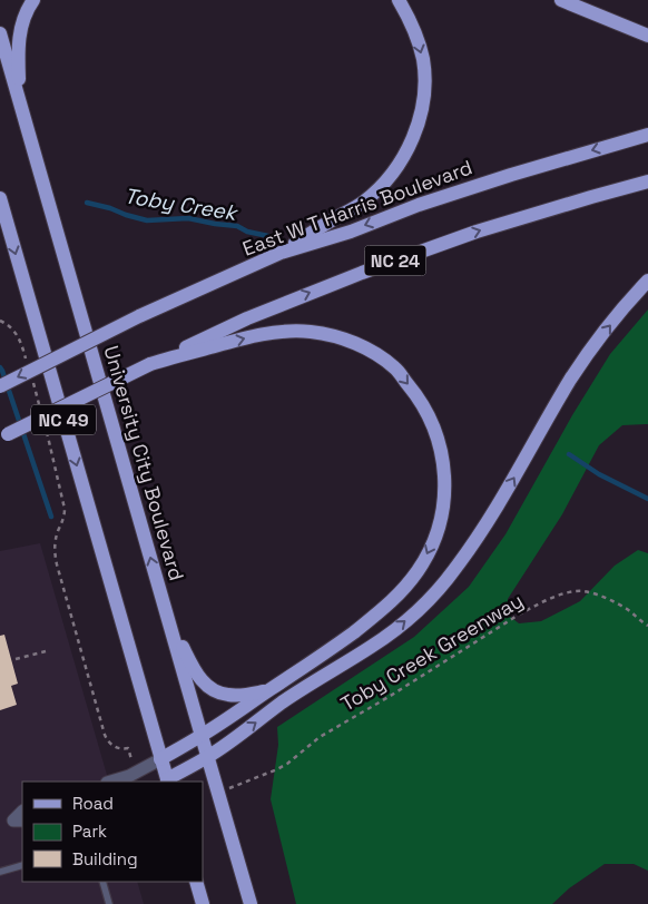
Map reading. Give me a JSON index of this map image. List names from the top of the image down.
{
  "streets": {
    "main road": [
      "East W T Harris Boulevard",
      "NC 24",
      "NC 49",
      "University City Boulevard"
    ],
    "path": ["Toby Creek Greenway"]
  },
  "water": ["Toby Creek"],
  "legend": ["Road", "Park", "Building"]
}
